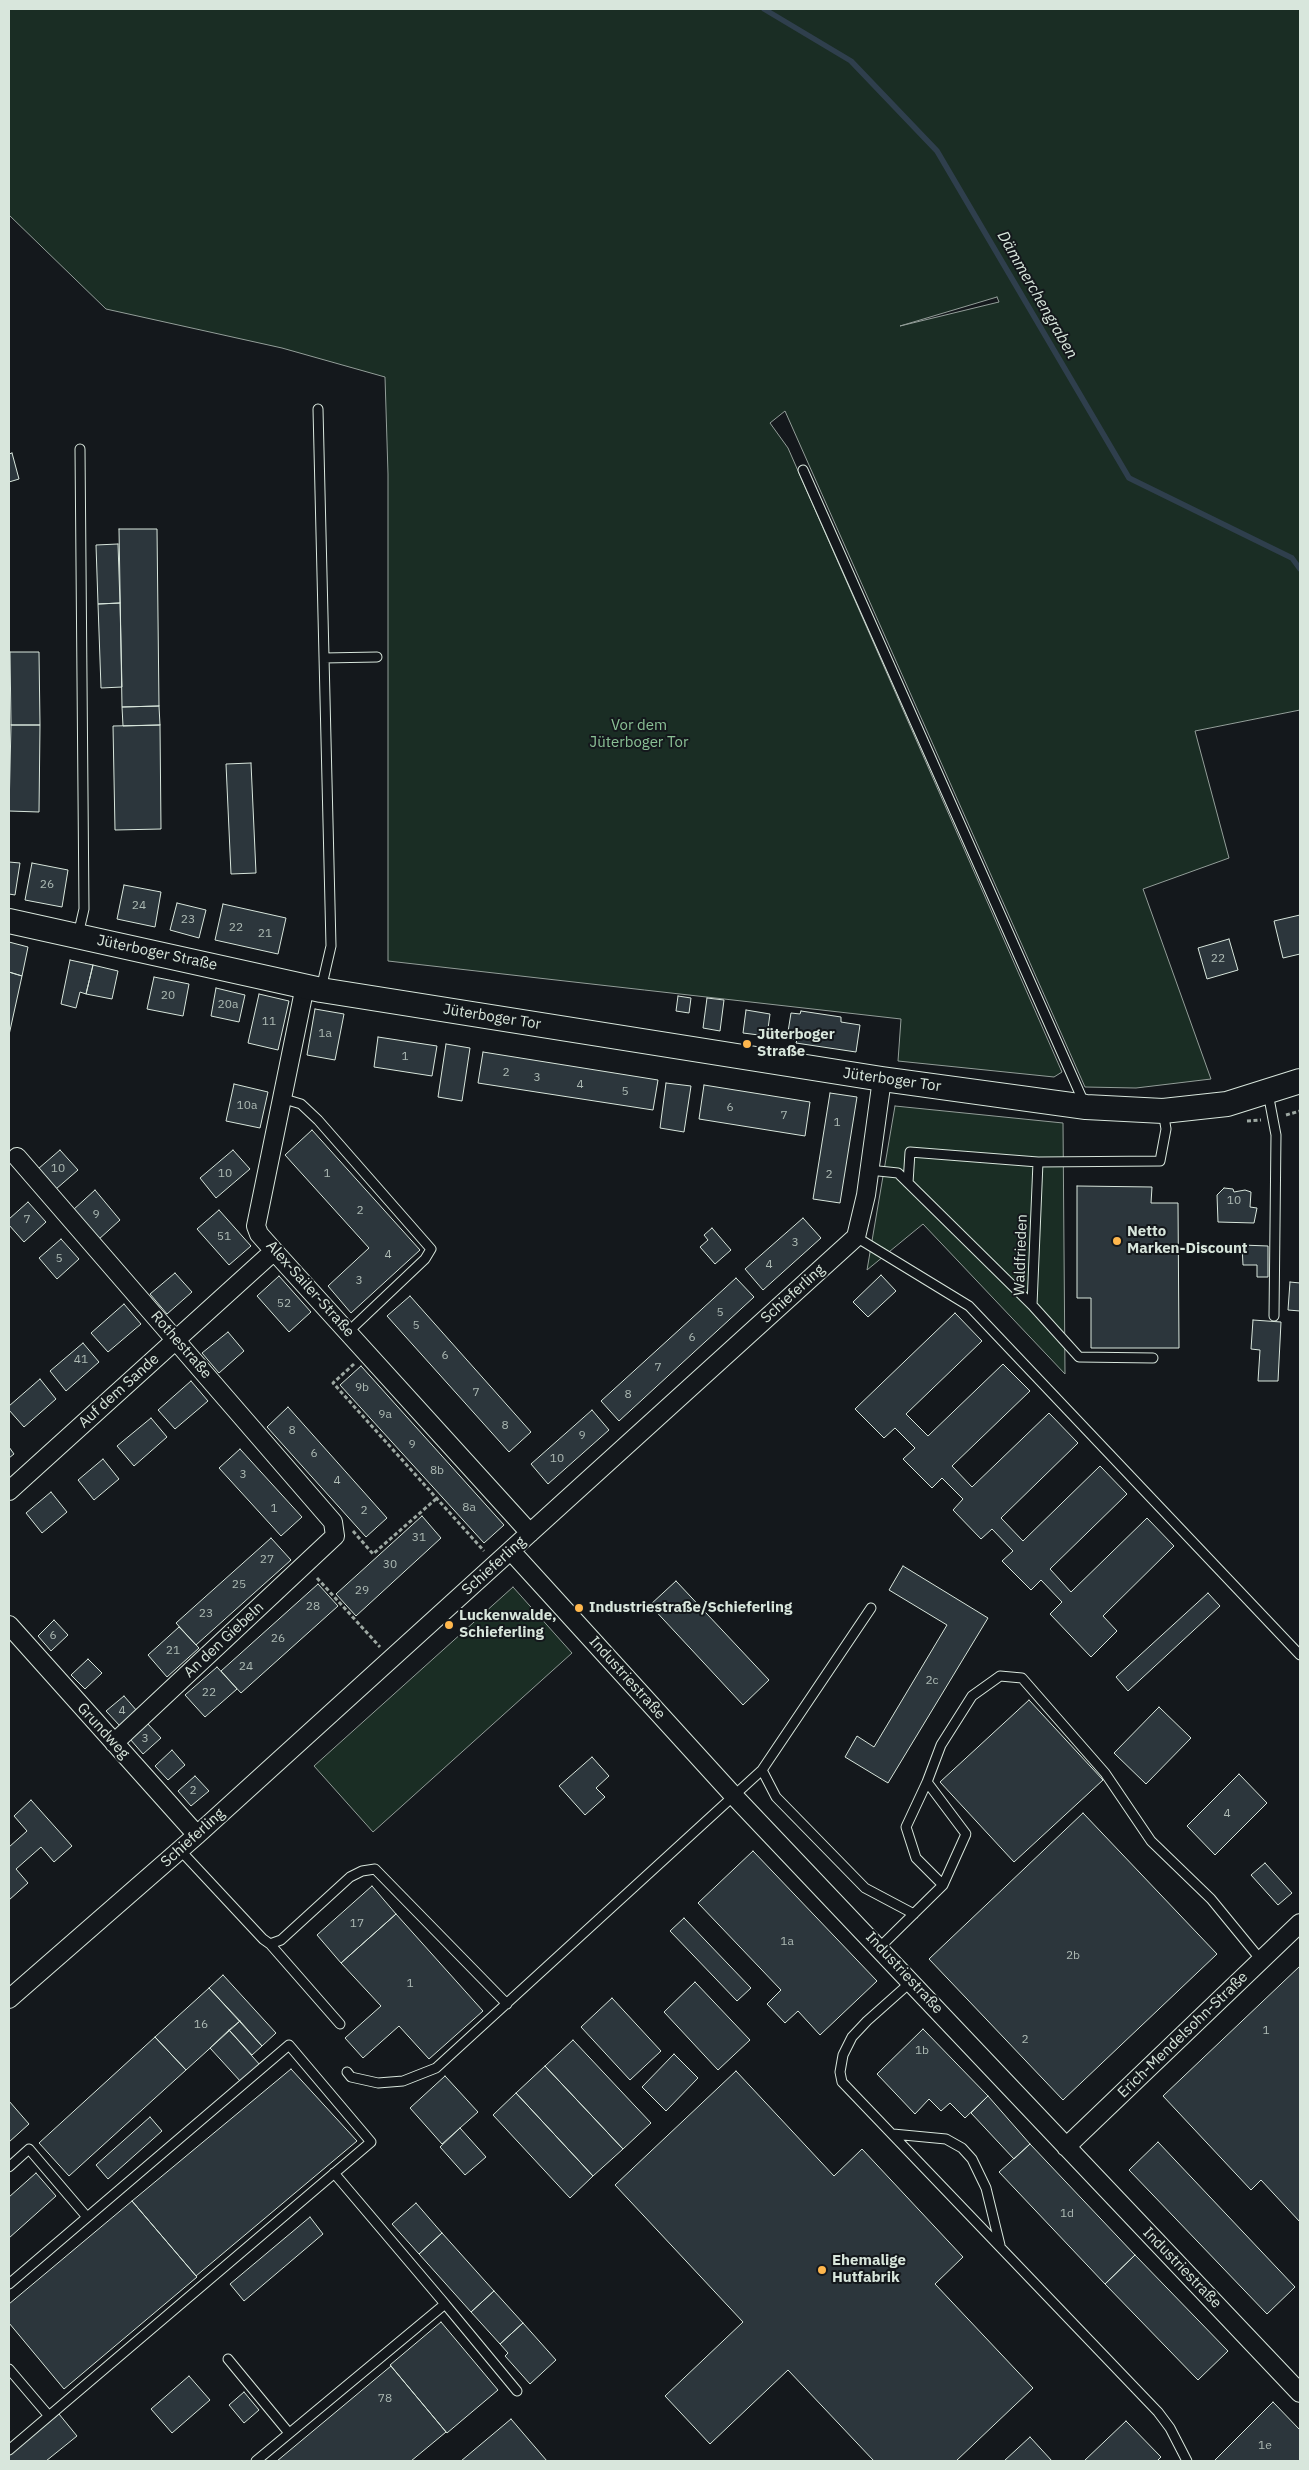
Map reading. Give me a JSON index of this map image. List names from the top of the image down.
{
  "streets": {
    "main road": ["Jüterboger Straße", "Jüterboger Tor"],
    "street": [
      "Alex-Sailer-Straße",
      "Schieferling",
      "Rothestraße",
      "Auf dem Sande",
      "An den Giebeln",
      "Industriestraße",
      "Grundweg",
      "Erich-Mendelsohn-Straße"
    ],
    "lane": ["Waldfrieden"]
  },
  "crossings": [
    ["Jüterboger Straße", "Jüterboger Tor"],
    ["Jüterboger Straße", "Alex-Sailer-Straße"],
    ["Jüterboger Tor", "Alex-Sailer-Straße"],
    ["Alex-Sailer-Straße", "Schieferling"],
    ["Alex-Sailer-Straße", "Auf dem Sande"],
    ["Schieferling", "Industriestraße"],
    ["Schieferling", "Grundweg"],
    ["Rothestraße", "Auf dem Sande"],
    ["Rothestraße", "An den Giebeln"],
    ["An den Giebeln", "Grundweg"],
    ["Industriestraße", "Erich-Mendelsohn-Straße"]
  ],
  "water": ["Dämmerchengraben"],
  "parks": ["Vor dem Jüterboger Tor"],
  "places": [
    "Jüterboger Straße",
    "Netto Marken-Discount",
    "Industriestraße/Schieferling",
    "Luckenwalde, Schieferling",
    "Ehemalige Hutfabrik"
  ],
  "house_numbers": [
    "26",
    "24",
    "23",
    "22",
    "21",
    "22",
    "20",
    "20a",
    "11",
    "1a",
    "1",
    "2",
    "3",
    "4",
    "5",
    "10a",
    "6",
    "7",
    "1",
    "10",
    "10",
    "1",
    "2",
    "10",
    "2",
    "9",
    "7",
    "51",
    "3",
    "4",
    "5",
    "4",
    "3",
    "52",
    "5",
    "5",
    "6",
    "6",
    "41",
    "7",
    "9b",
    "7",
    "8",
    "9a",
    "8",
    "8",
    "9",
    "9",
    "6",
    "10",
    "8b",
    "3",
    "4",
    "8a",
    "1",
    "2",
    "31",
    "27",
    "30",
    "25",
    "29",
    "28",
    "23",
    "6",
    "26",
    "21",
    "24",
    "2c",
    "22",
    "4",
    "3",
    "2",
    "4",
    "17",
    "1a",
    "2b",
    "1",
    "16",
    "1",
    "2",
    "1b",
    "1d",
    "78",
    "1e"
  ]
}
